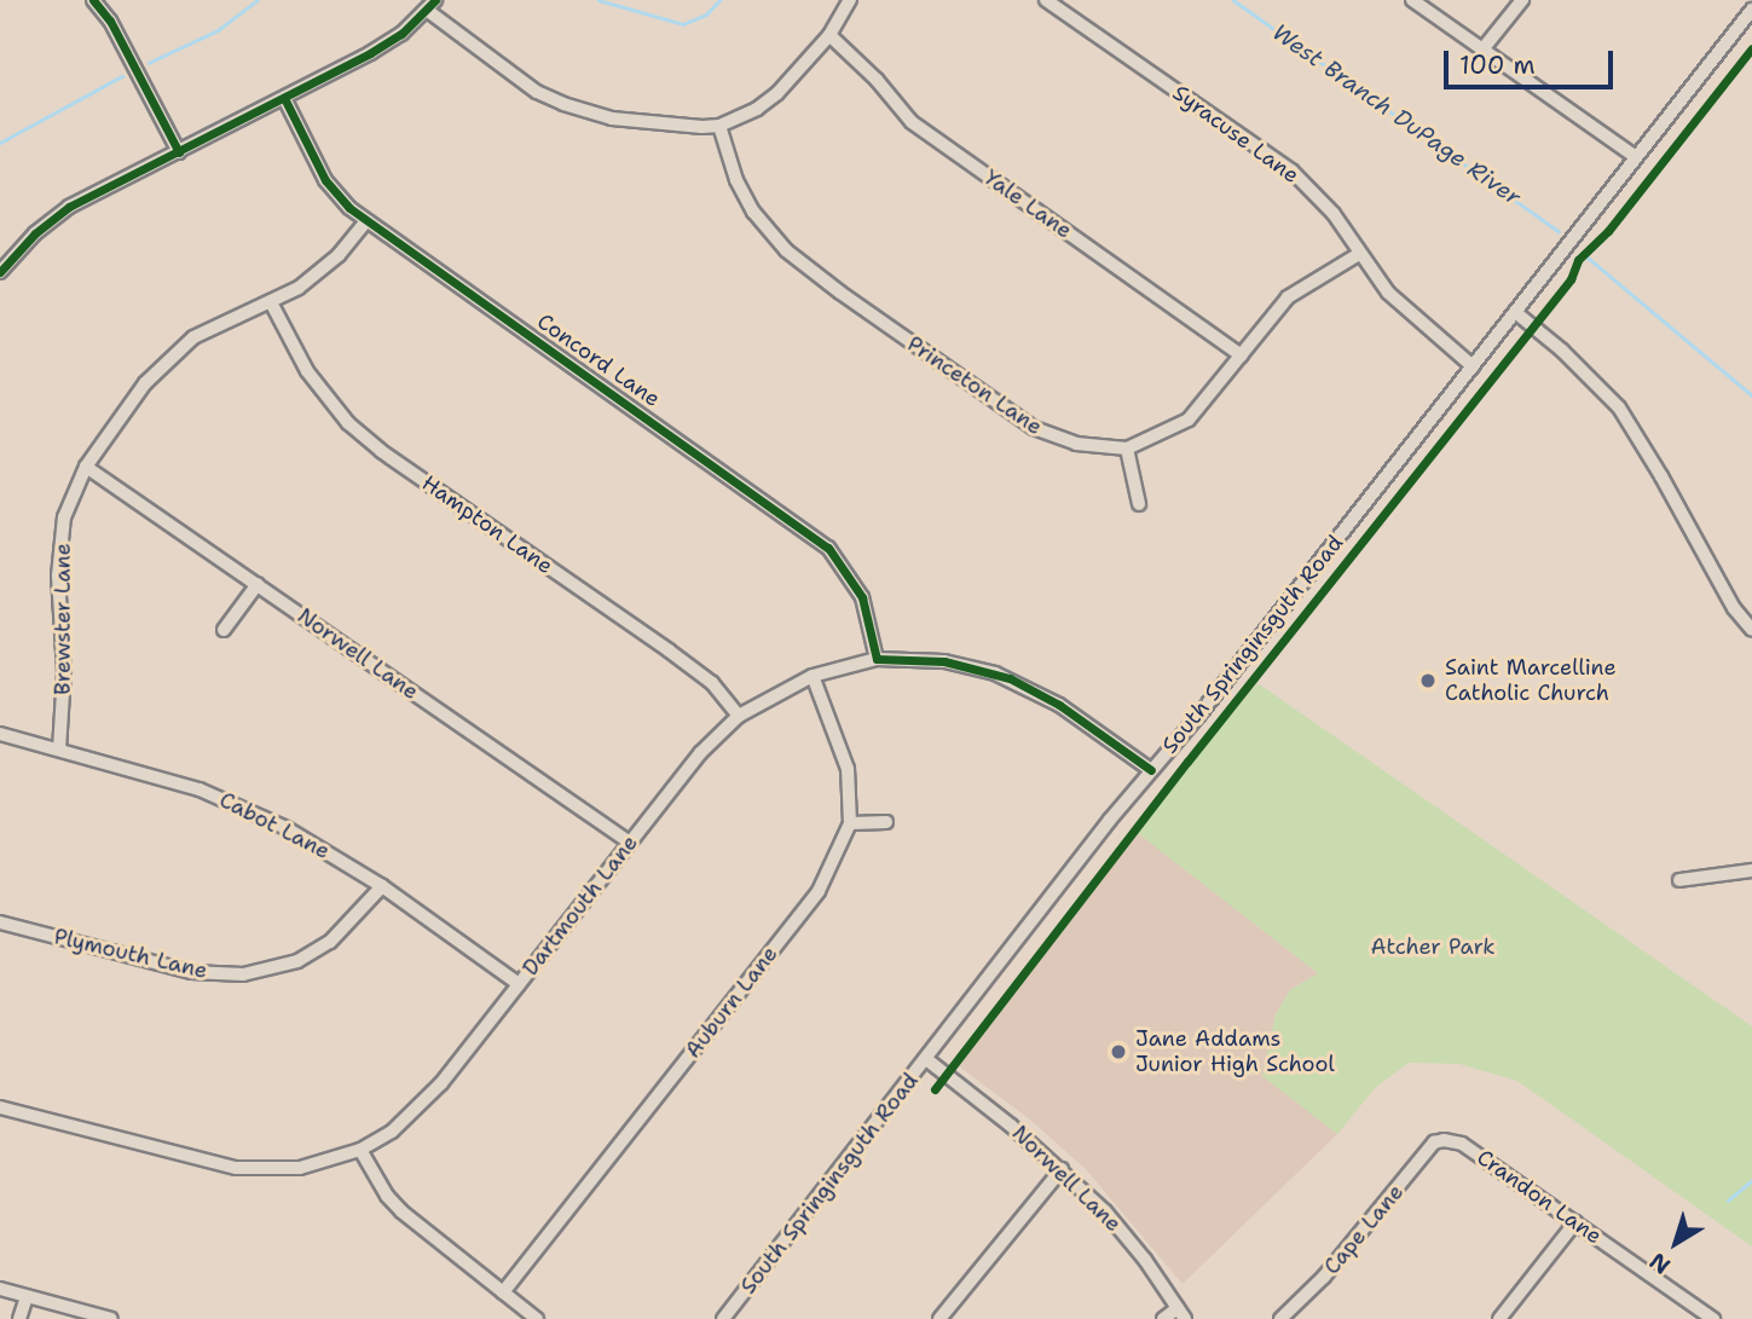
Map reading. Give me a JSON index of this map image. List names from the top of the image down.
{
  "streets": {
    "street": [
      "Syracuse Lane",
      "Yale Lane",
      "Concord Lane",
      "Princeton Lane",
      "Hampton Lane",
      "Brewster Lane",
      "South Springinsguth Road",
      "Norwell Lane",
      "Cabot Lane",
      "Dartmouth Lane",
      "Plymouth Lane",
      "Auburn Lane",
      "Crandon Lane",
      "Cape Lane"
    ]
  },
  "crossings": [
    ["Syracuse Lane", "South Springinsguth Road"],
    ["Concord Lane", "Brewster Lane"],
    ["Concord Lane", "Dartmouth Lane"],
    ["Hampton Lane", "Brewster Lane"],
    ["Hampton Lane", "Dartmouth Lane"],
    ["Brewster Lane", "Norwell Lane"],
    ["Brewster Lane", "Cabot Lane"],
    ["South Springinsguth Road", "Norwell Lane"],
    ["South Springinsguth Road", "Dartmouth Lane"],
    ["Norwell Lane", "Dartmouth Lane"],
    ["Cabot Lane", "Dartmouth Lane"],
    ["Cabot Lane", "Plymouth Lane"],
    ["Dartmouth Lane", "Auburn Lane"],
    ["Crandon Lane", "Cape Lane"]
  ],
  "water": ["West Branch DuPage River"],
  "parks": ["Atcher Park"],
  "places": ["Saint Marcelline Catholic Church", "Jane Addams Junior High School"],
  "scale_bar": "100 m",
  "north": "bottom left"
}
